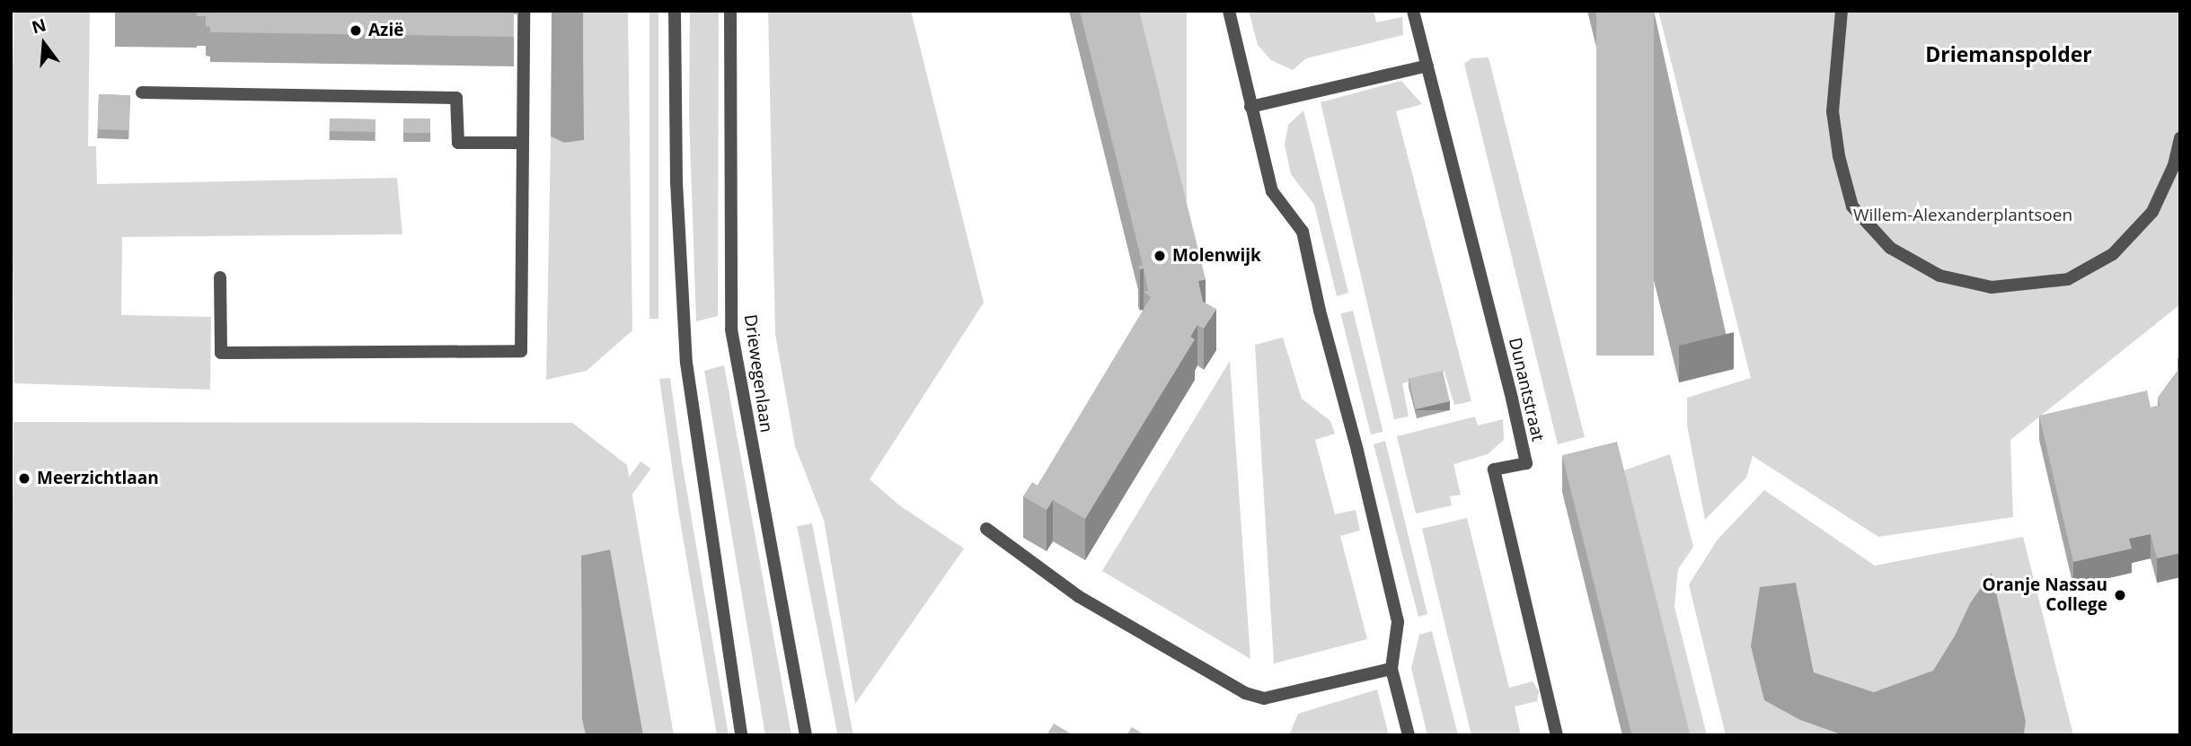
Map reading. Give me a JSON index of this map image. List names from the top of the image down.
{
  "streets": {
    "street": ["Driewegenlaan", "Dunantstraat"]
  },
  "districts": ["Driemanspolder"],
  "parks": ["Willem-Alexanderplantsoen"],
  "places": [
    "Azië",
    "Molenwijk",
    "Meerzichtlaan",
    "Oranje Nassau College"
  ],
  "north": "top"
}
